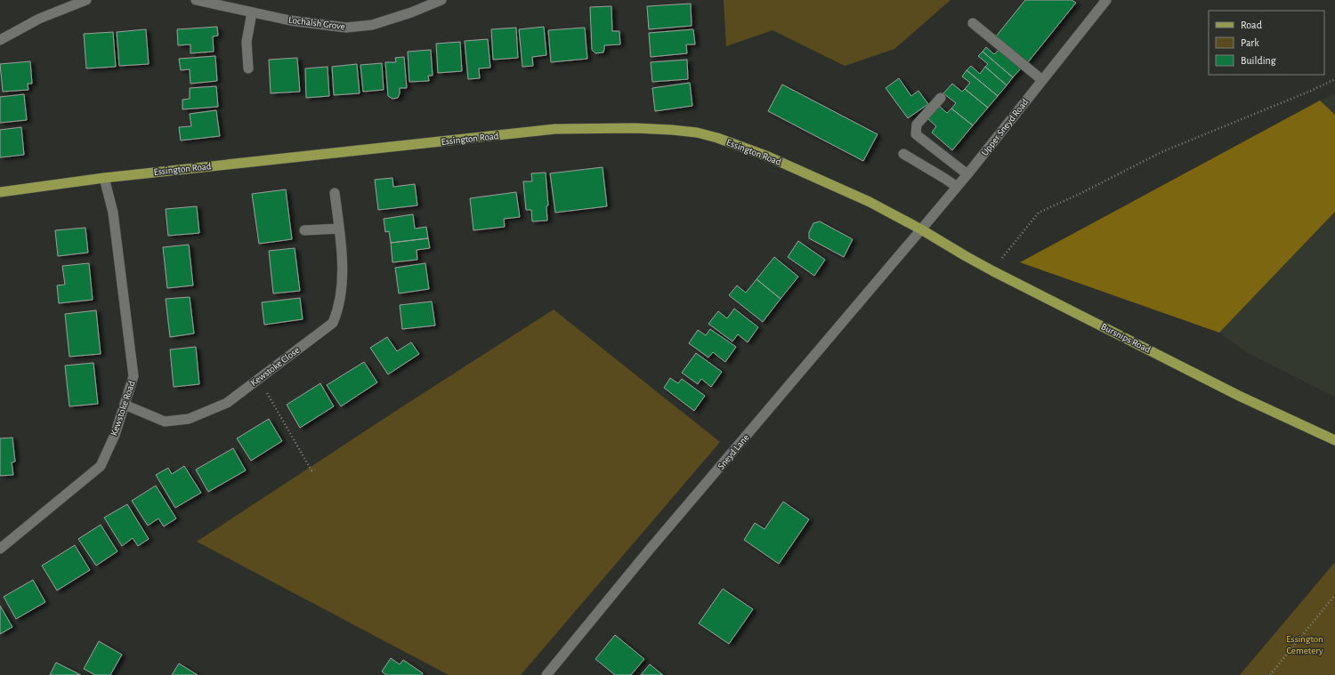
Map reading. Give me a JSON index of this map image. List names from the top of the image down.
{
  "streets": {
    "main road": ["Essington Road", "Bursnips Road"],
    "street": [
      "Lochalsh Grove",
      "Upper Sneyd Road",
      "Kewstoke Close",
      "Kewstoke Road",
      "Sneyd Lane"
    ]
  },
  "crossings": [
    ["Upper Sneyd Road", "Essington Road"],
    ["Upper Sneyd Road", "Bursnips Road"],
    ["Upper Sneyd Road", "Sneyd Lane"],
    ["Essington Road", "Bursnips Road"],
    ["Essington Road", "Kewstoke Road"],
    ["Essington Road", "Sneyd Lane"],
    ["Bursnips Road", "Sneyd Lane"],
    ["Kewstoke Close", "Kewstoke Road"]
  ],
  "parks": ["Essington Cemetery"],
  "legend": ["Road", "Park", "Building"]
}
